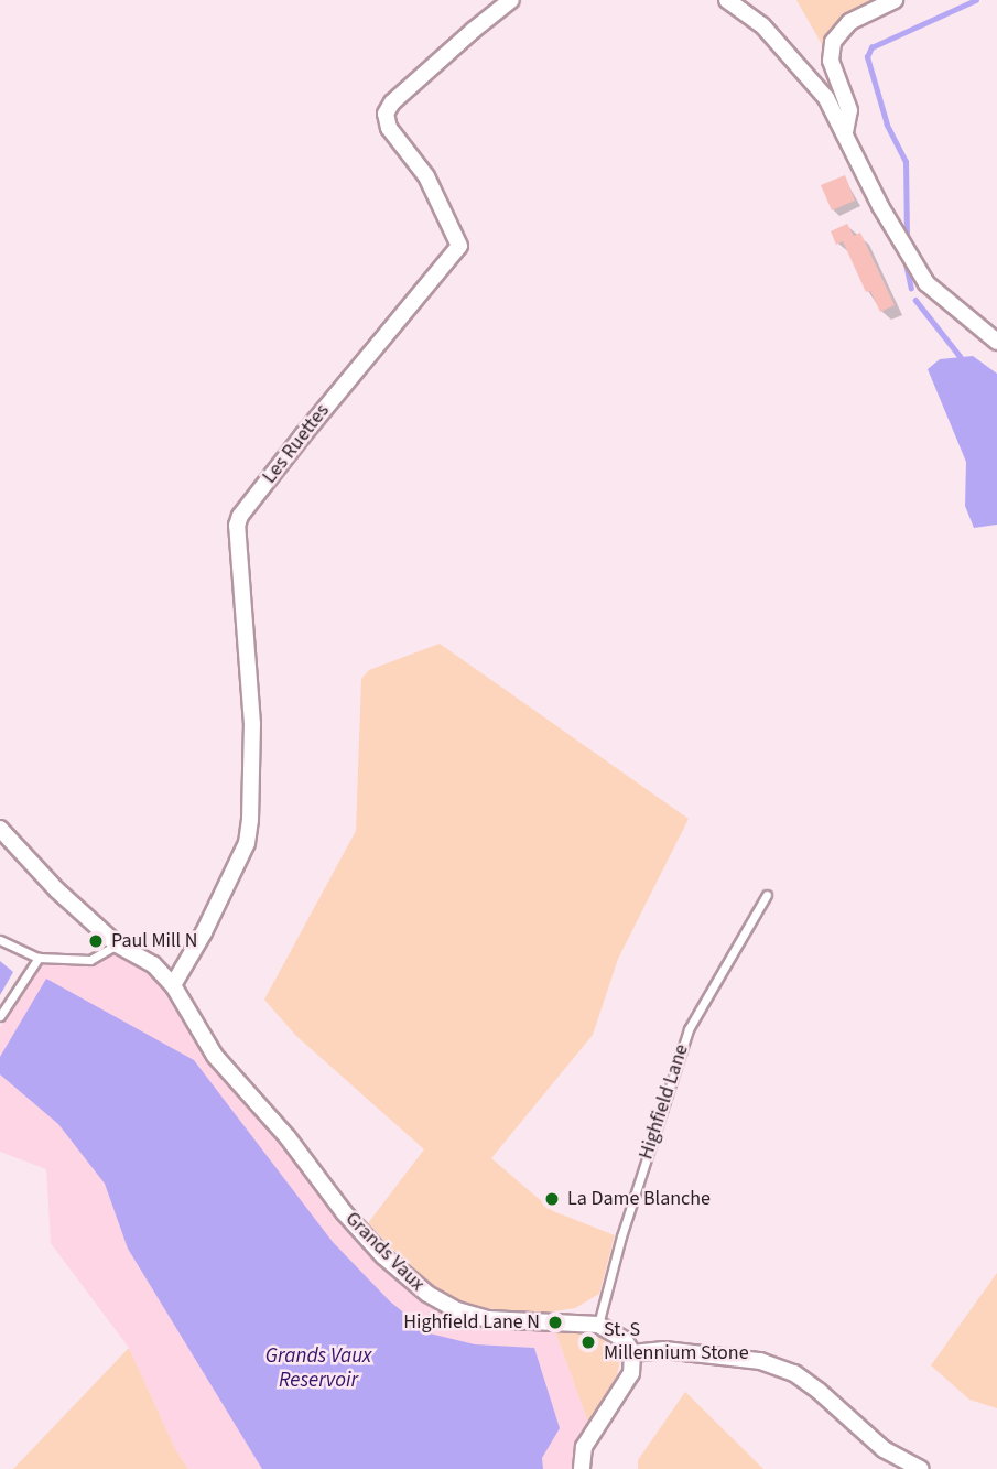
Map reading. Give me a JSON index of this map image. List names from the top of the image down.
{
  "streets": {
    "street": ["Les Ruettes", "Grands Vaux"],
    "lane": ["Highfield Lane"]
  },
  "crossings": [
    ["Les Ruettes", "Grands Vaux"],
    ["Highfield Lane", "Grands Vaux"]
  ],
  "water": ["Grands Vaux Reservoir"],
  "places": [
    "Paul Mill N",
    "La Dame Blanche",
    "Highfield Lane N",
    "St. S Millennium Stone"
  ]
}
